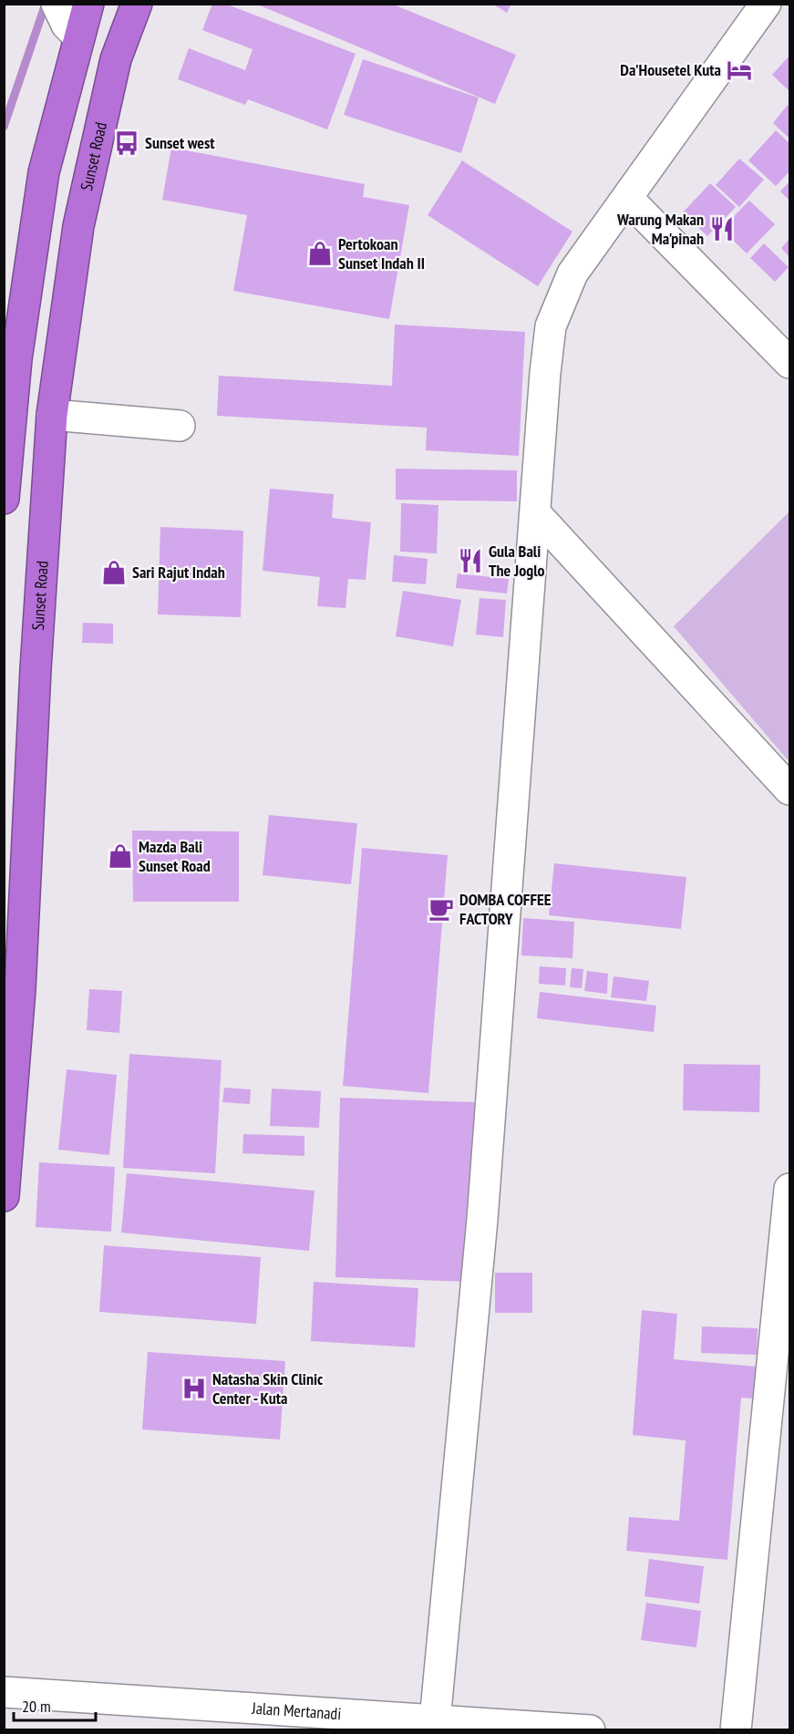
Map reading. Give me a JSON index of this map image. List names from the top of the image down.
{
  "streets": {
    "highway": ["Sunset Road"],
    "street": ["Jalan Mertanadi"]
  },
  "places": {
    "hotel": ["Da'Housetel Kuta"],
    "bus stop": ["Sunset west"],
    "restaurant": ["Warung Makan Ma'pinah", "Gula Bali The Joglo"],
    "shop": ["Pertokoan Sunset Indah II", "Sari Rajut Indah", "Mazda Bali Sunset Road"],
    "cafe": ["DOMBA COFFEE FACTORY"],
    "hospital": ["Natasha Skin Clinic Center - Kuta"]
  },
  "scale_bar": "20 m"
}
